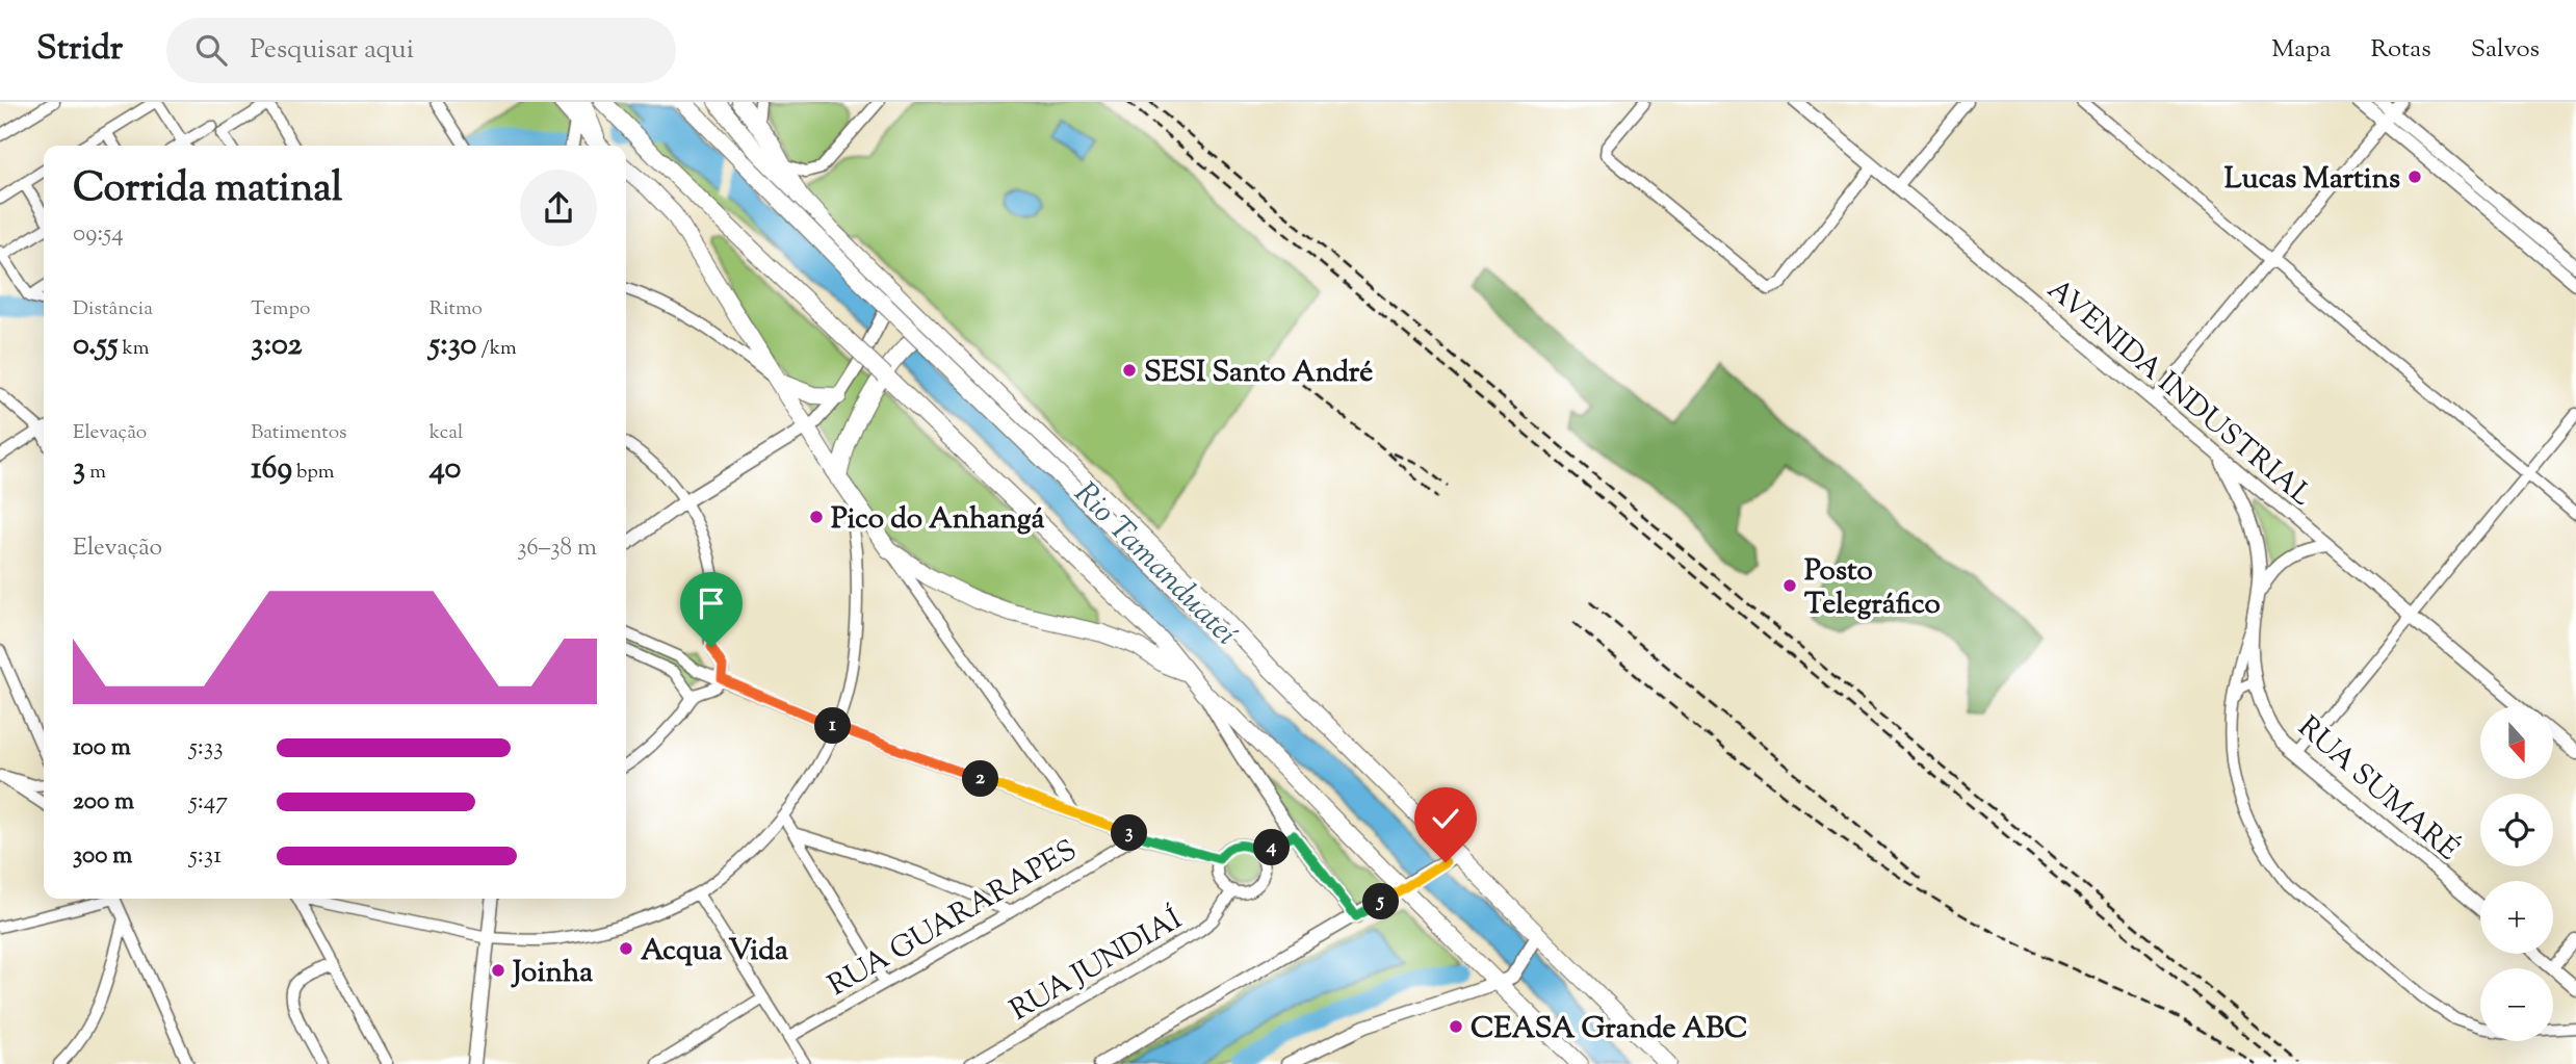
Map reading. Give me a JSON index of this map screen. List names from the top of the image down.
{
  "streets": {
    "main road": ["AVENIDA INDUSTRIAL", "RUA SUMARÉ"],
    "street": ["RUA GUARARAPES", "RUA JUNDIAÍ"]
  },
  "crossings": [
    ["AVENIDA INDUSTRIAL", "RUA SUMARÉ"]
  ],
  "water": ["Rio Tamanduateí"],
  "places": [
    "Lucas Martins",
    "SESI Santo André",
    "Pico do Anhangá",
    "Posto Telegráfico",
    "Acqua Vida",
    "Joinha",
    "CEASA Grande ABC"
  ],
  "north": "bottom",
  "page": {
    "header": "Stridr",
    "search": "Pesquisar aqui",
    "nav": ["Mapa", "Rotas", "Salvos"],
    "heading": ["Corrida matinal", "09:54"],
    "stats": [
      ["Distância", "0.55 km"],
      ["Tempo", "3:02"],
      ["Ritmo", "5:30 /km"],
      ["Elevação", "3 m"],
      ["Batimentos", "169 bpm"],
      ["kcal", "40"]
    ],
    "chart": ["Elevação", "36–38 m"],
    "map_buttons": ["+", "−"],
    "pins": [
      "1",
      "2",
      "3",
      "4",
      "5"
    ],
    "list": [
      {
        "name": "100 m",
        "note": "5:33"
      },
      {
        "name": "200 m",
        "note": "5:47"
      },
      {
        "name": "300 m",
        "note": "5:31"
      }
    ]
  }
}
